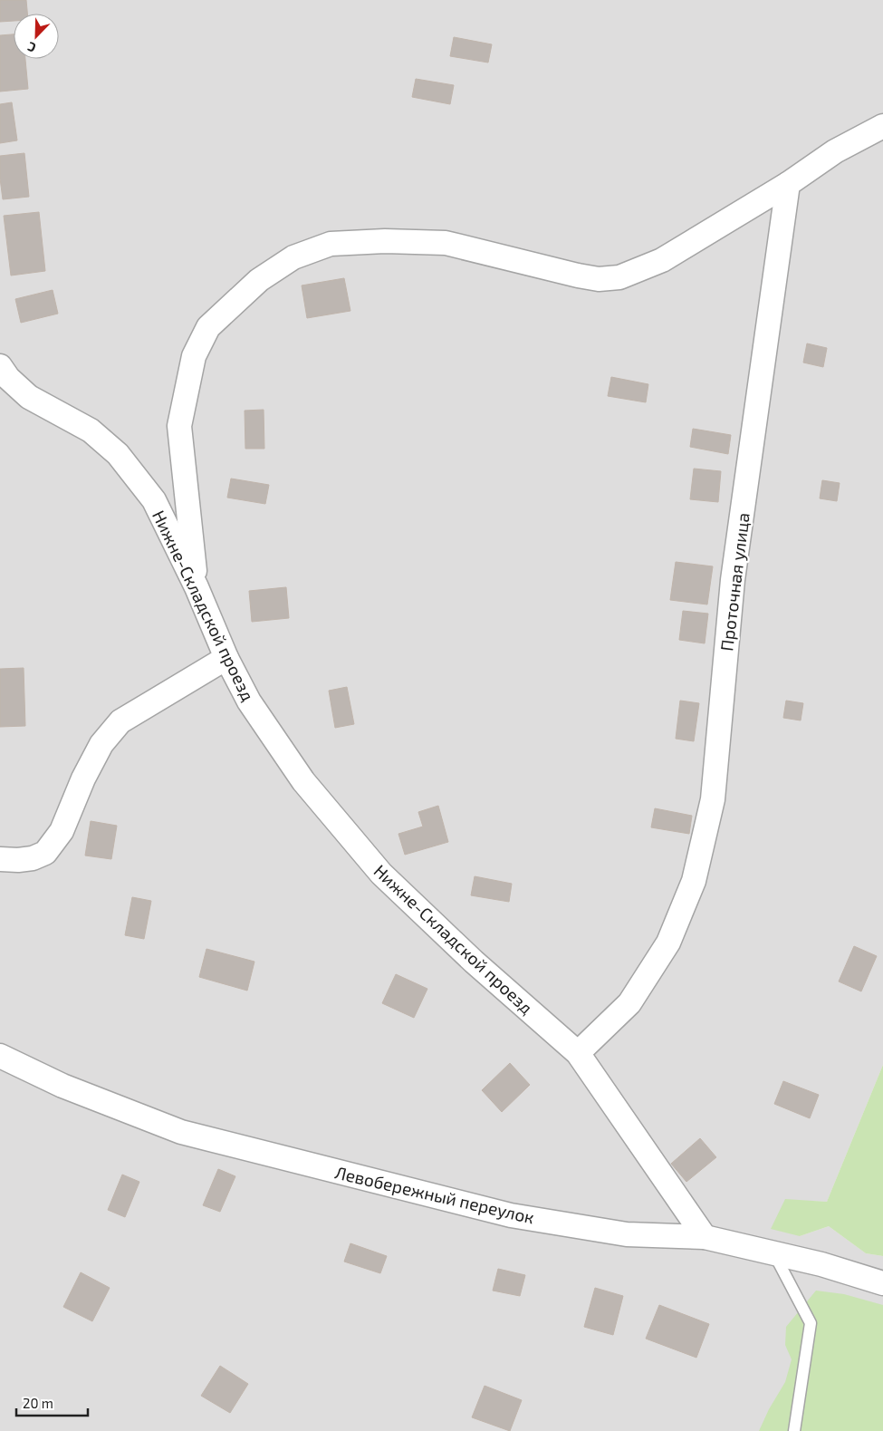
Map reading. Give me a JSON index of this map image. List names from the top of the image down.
{
  "streets": {
    "street": ["Проточная улица", "Нижне-Складской проезд", "Левобережный переулок"]
  },
  "crossings": [
    ["Проточная улица", "Нижне-Складской проезд"],
    ["Нижне-Складской проезд", "Левобережный переулок"]
  ],
  "scale_bar": "20 m",
  "north": "bottom left"
}
